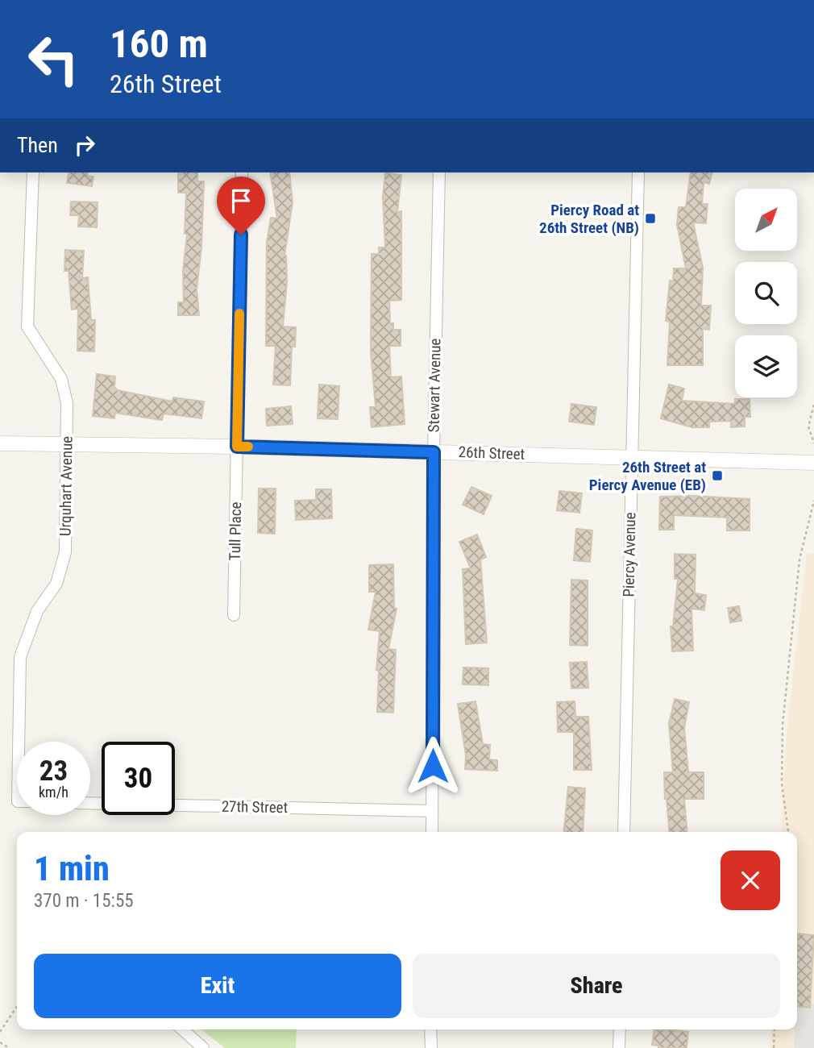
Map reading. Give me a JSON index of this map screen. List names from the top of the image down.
{
  "streets": {
    "street": [
      "Stewart Avenue",
      "26th Street",
      "Urquhart Avenue",
      "Tull Place",
      "Piercy Avenue",
      "27th Street"
    ]
  },
  "crossings": [
    ["Stewart Avenue", "26th Street"],
    ["Stewart Avenue", "27th Street"],
    ["26th Street", "Urquhart Avenue"],
    ["26th Street", "Tull Place"],
    ["26th Street", "Piercy Avenue"]
  ],
  "places": {
    "transit": ["Piercy Road at 26th Street (NB)", "26th Street at Piercy Avenue (EB)"]
  },
  "north": "top right",
  "page": {
    "turn": ["160 m", "26th Street"],
    "then": "Then",
    "speed": "23 km/h",
    "limit": "30",
    "heading": ["1 min", "370 m · 15:55"],
    "buttons": ["Exit", "Share"]
  }
}
